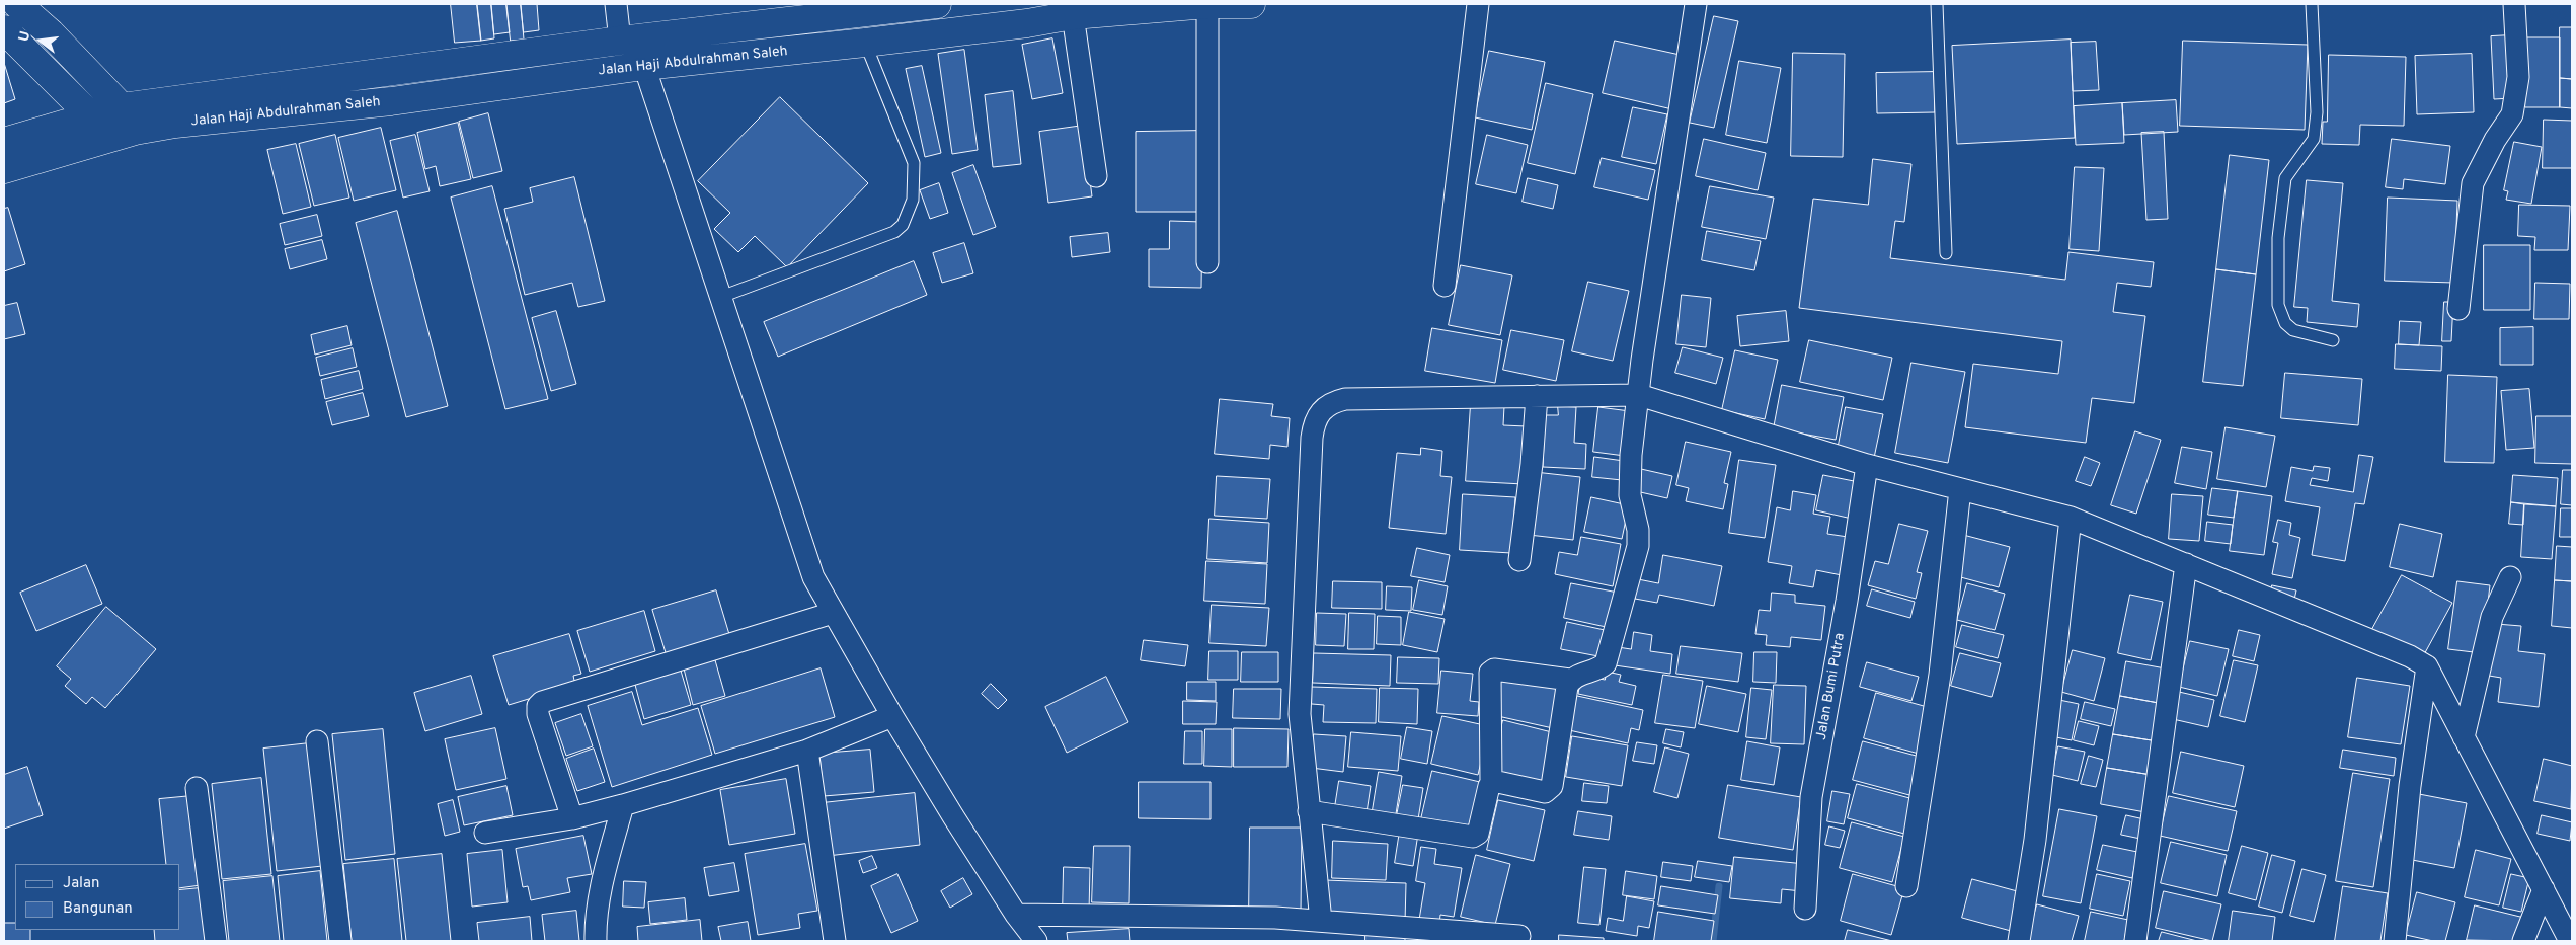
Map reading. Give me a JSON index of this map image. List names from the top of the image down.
{
  "streets": {
    "highway": ["Jalan Haji Abdulrahman Saleh"],
    "street": ["Jalan Bumi Putra"]
  },
  "legend": ["Jalan", "Bangunan"],
  "north": "left"
}
